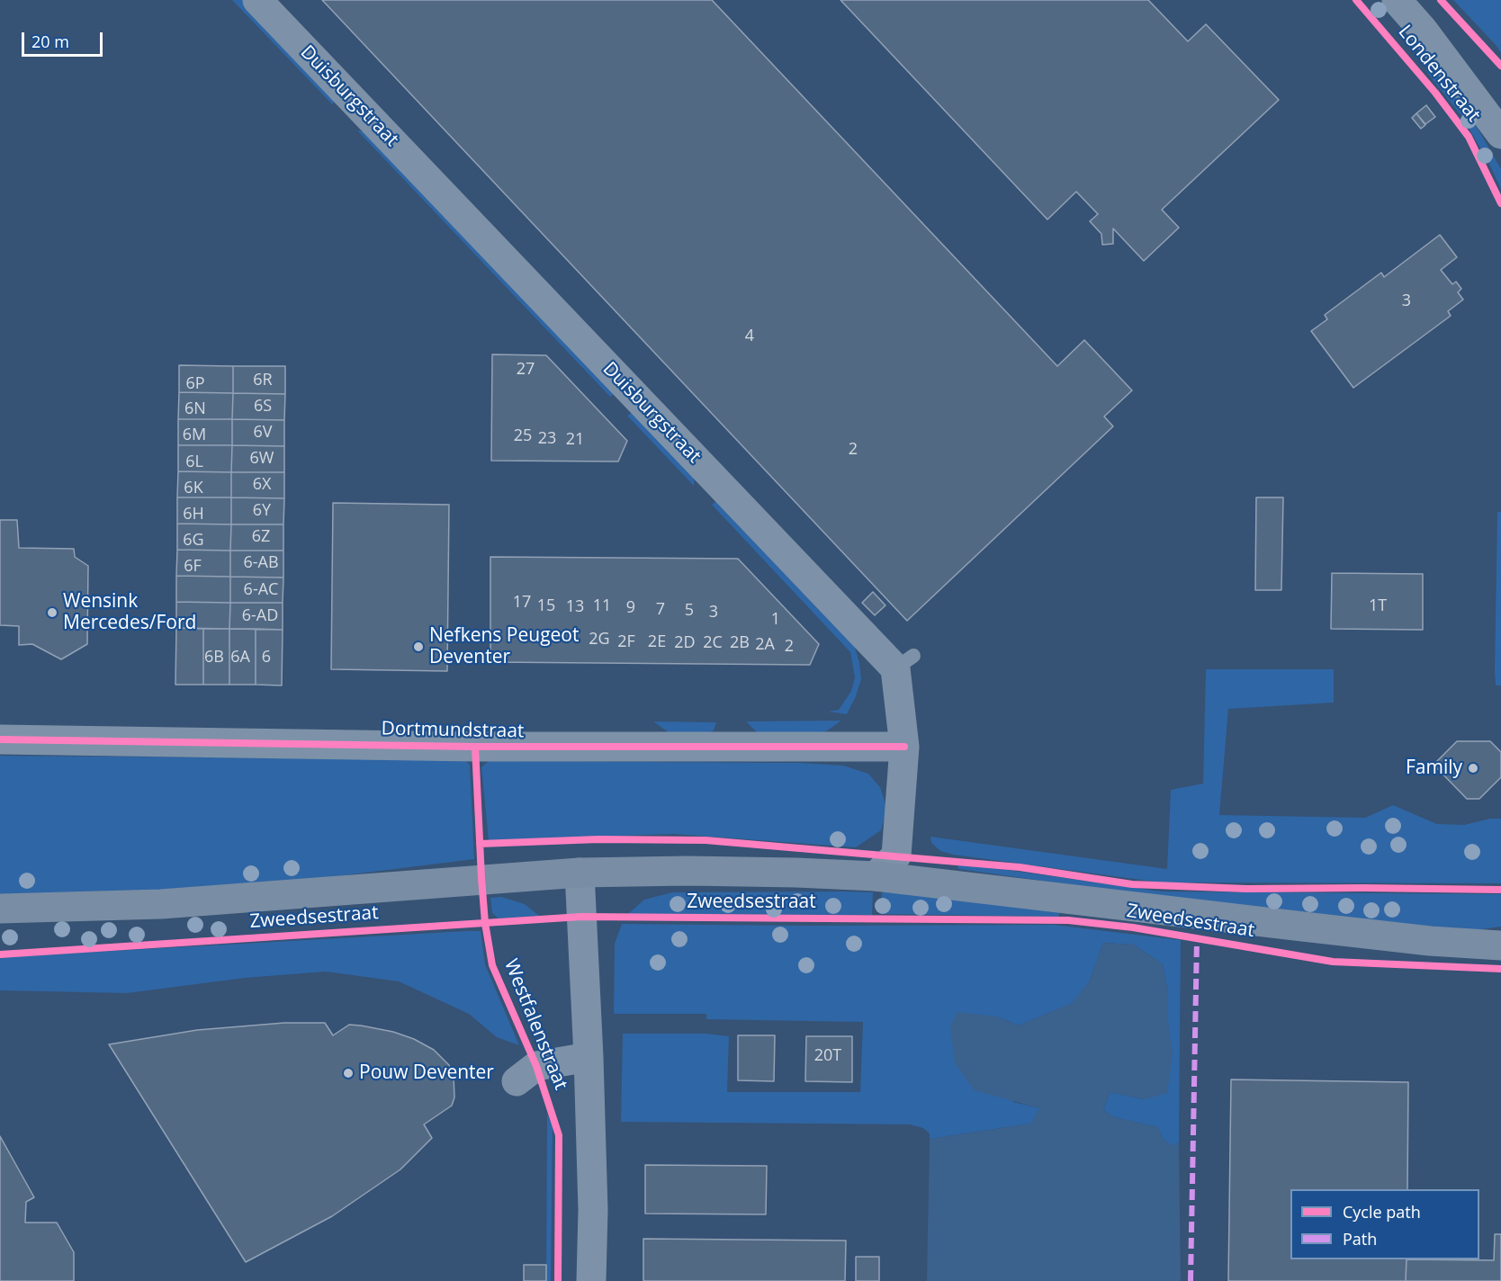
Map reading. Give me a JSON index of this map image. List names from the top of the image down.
{
  "streets": {
    "street": [
      "Londenstraat",
      "Duisburgstraat",
      "Dortmundstraat",
      "Zweedsestraat",
      "Westfalenstraat"
    ]
  },
  "crossings": [
    ["Duisburgstraat", "Dortmundstraat"],
    ["Duisburgstraat", "Zweedsestraat"],
    ["Zweedsestraat", "Westfalenstraat"]
  ],
  "places": [
    "Wensink Mercedes/Ford",
    "Nefkens Peugeot Deventer",
    "Family",
    "Pouw Deventer"
  ],
  "house_numbers": [
    "3",
    "4",
    "27",
    "6R",
    "6P",
    "6S",
    "6N",
    "6V",
    "6M",
    "25",
    "23",
    "21",
    "2",
    "6W",
    "6L",
    "6X",
    "6K",
    "6Y",
    "6H",
    "6Z",
    "6G",
    "6-AB",
    "6F",
    "6-AC",
    "17",
    "15",
    "11",
    "1T",
    "13",
    "9",
    "7",
    "5",
    "3",
    "6-AD",
    "1",
    "2G",
    "2F",
    "2E",
    "2D",
    "2C",
    "2B",
    "2A",
    "2",
    "6B",
    "6A",
    "6",
    "20T"
  ],
  "legend": ["Cycle path", "Path"],
  "scale_bar": "20 m"
}
